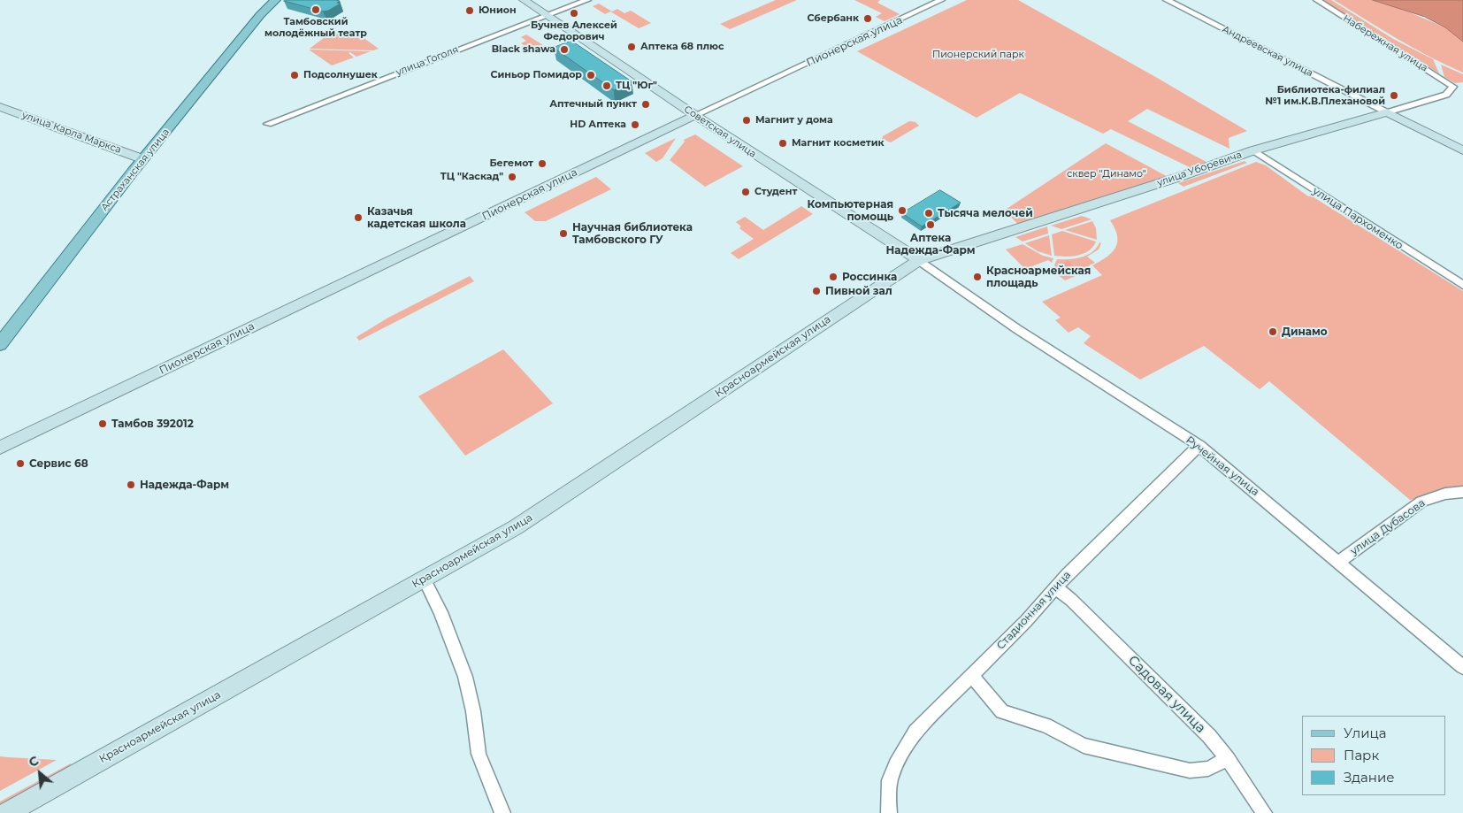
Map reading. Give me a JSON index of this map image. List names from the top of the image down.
{
  "streets": {
    "main road": ["Астраханская улица"],
    "street": [
      "Пионерская улица",
      "Набережная улица",
      "Андреевская улица",
      "улица Гоголя",
      "Советская улица",
      "улица Карла Маркса",
      "улица Уборевича",
      "улица Пархоменко",
      "Красноармейская улица",
      "Ручейная улица",
      "улица Дубасова",
      "Стадионная улица",
      "Садовая улица"
    ]
  },
  "crossings": [
    ["Пионерская улица", "Советская улица"],
    ["Набережная улица", "улица Уборевича"],
    ["Андреевская улица", "улица Уборевича"],
    ["улица Гоголя", "Советская улица"],
    ["Советская улица", "улица Уборевича"],
    ["Советская улица", "Красноармейская улица"],
    ["Советская улица", "Ручейная улица"],
    ["улица Карла Маркса", "Астраханская улица"],
    ["улица Уборевича", "улица Пархоменко"],
    ["улица Уборевича", "Красноармейская улица"],
    ["улица Уборевича", "Ручейная улица"],
    ["Красноармейская улица", "Ручейная улица"],
    ["Ручейная улица", "улица Дубасова"],
    ["Ручейная улица", "Стадионная улица"],
    ["Стадионная улица", "Садовая улица"]
  ],
  "parks": ["Пионерский парк", "сквер \"Динамо\""],
  "places": [
    "Тамбовский молодёжный театр",
    "Юнион",
    "Бучнев Алексей Федорович",
    "Сбербанк",
    "Аптека 68 плюс",
    "Black shawa",
    "Подсолнушек",
    "Синьор Помидор",
    "ТЦ \"Юг\"",
    "Библиотека-филиал №1 им.К.В.Плехановой",
    "Аптечный пункт",
    "Магнит у дома",
    "HD Аптека",
    "Магнит косметик",
    "Бегемот",
    "ТЦ \"Каскад\"",
    "Студент",
    "Компьютерная помощь",
    "Тысяча мелочей",
    "Казачья кадетская школа",
    "Аптека Надежда-Фарм",
    "Научная библиотека Тамбовского ГУ",
    "Россинка",
    "Красноармейская площадь",
    "Пивной зал",
    "Динамо",
    "Тамбов 392012",
    "Сервис 68",
    "Надежда-Фарм"
  ],
  "legend": ["Улица", "Парк", "Здание"],
  "north": "top left"
}
